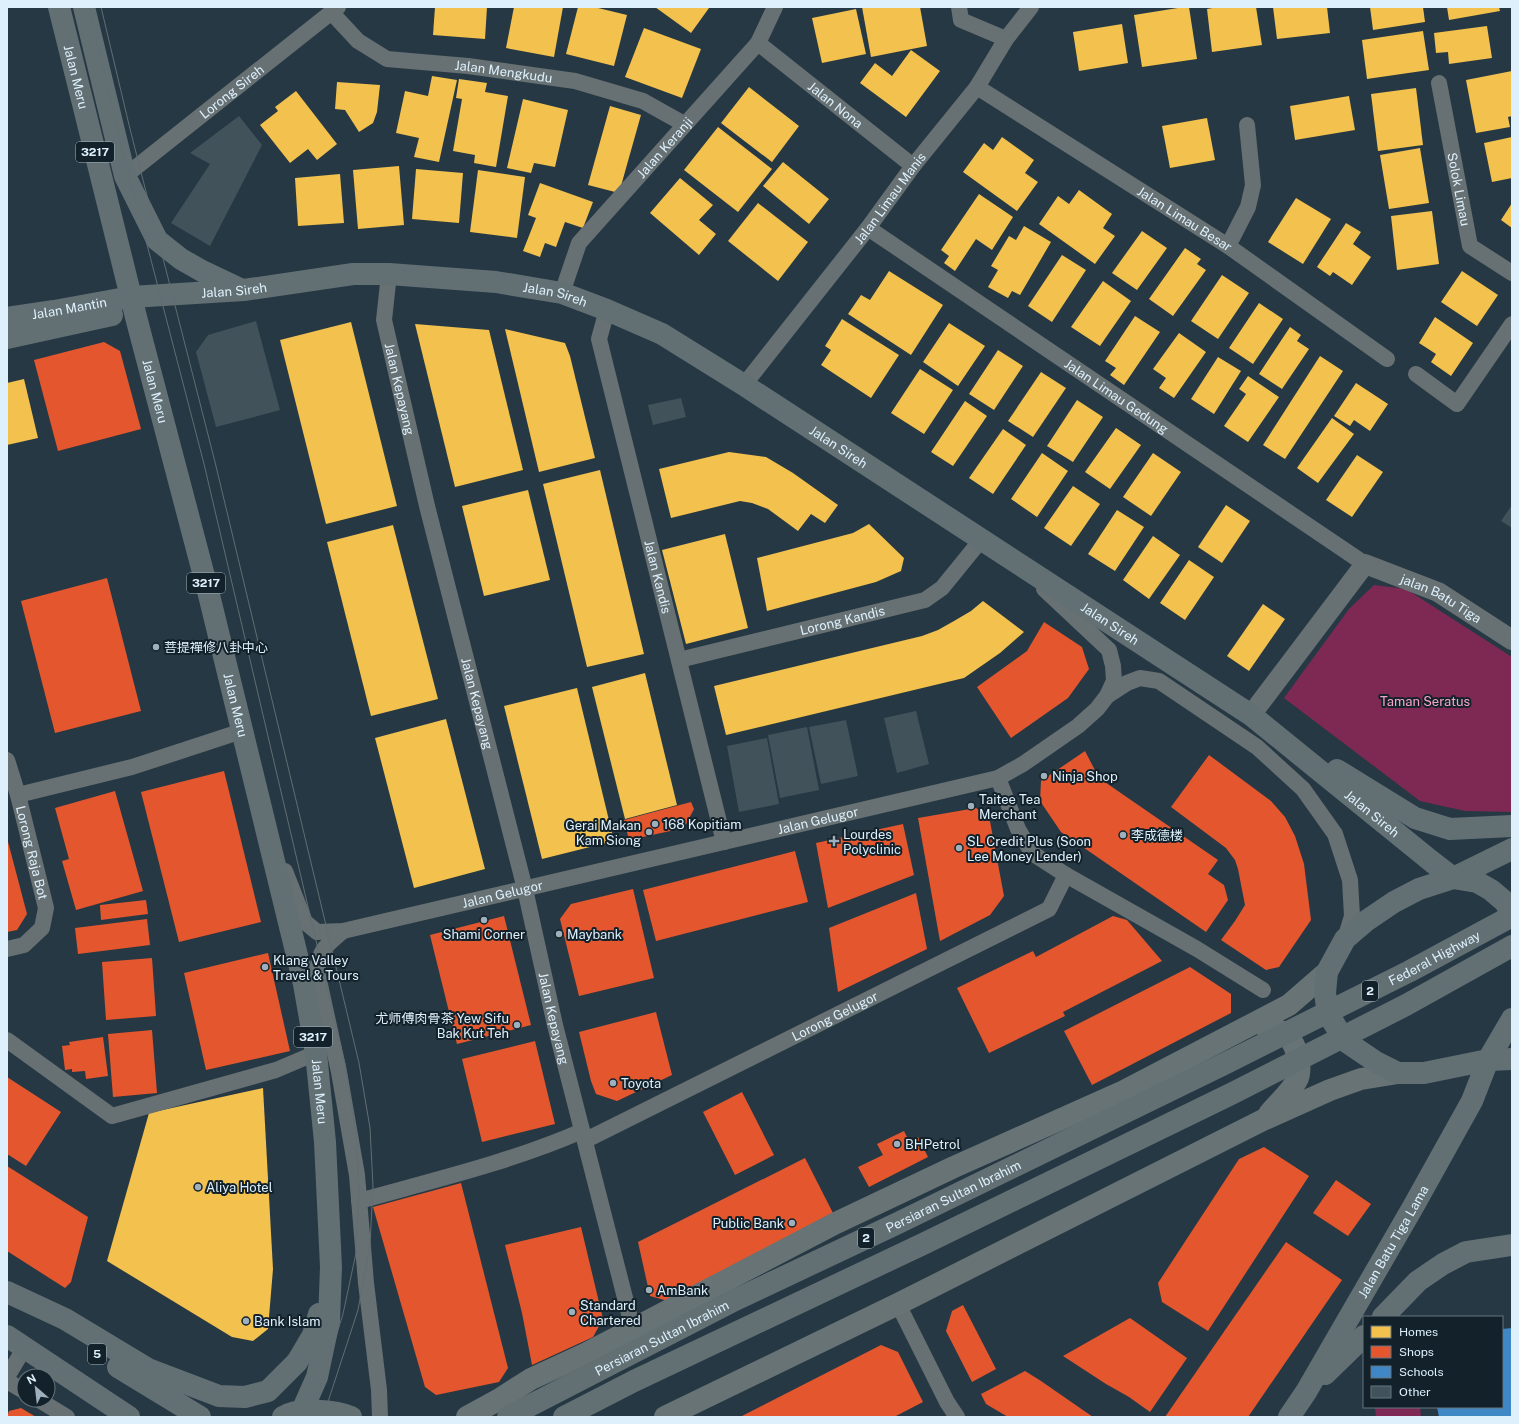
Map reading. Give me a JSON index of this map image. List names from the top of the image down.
{
  "streets": {
    "highway": [
      "Jalan Meru",
      "3217",
      "Jalan Sireh",
      "Jalan Mantin",
      "Federal Highway",
      "2",
      "Persiaran Sultan Ibrahim",
      "Jalan Batu Tiga Lama",
      "5"
    ],
    "street": [
      "Jalan Mengkudu",
      "Lorong Sireh",
      "Jalan Nona",
      "Jalan Keranji",
      "Solok Limau",
      "Jalan Limau Manis",
      "Jalan Limau Besar",
      "Jalan Kepayang",
      "Jalan Limau Gedung",
      "Jalan Kandis",
      "jalan Batu Tiga",
      "Lorong Kandis",
      "Jalan Gelugor",
      "Lorong Raja Bot",
      "Lorong Gelugor"
    ]
  },
  "crossings": [
    ["Jalan Mengkudu", "Lorong Sireh"],
    ["Jalan Mengkudu", "Jalan Keranji"],
    ["Jalan Meru", "Lorong Sireh"],
    ["Jalan Meru", "Jalan Sireh"],
    ["Jalan Meru", "Jalan Mantin"],
    ["Jalan Meru", "Jalan Gelugor"],
    ["Jalan Meru", "Lorong Gelugor"],
    ["Jalan Nona", "Jalan Keranji"],
    ["Jalan Nona", "Jalan Limau Manis"],
    ["Jalan Keranji", "Jalan Sireh"],
    ["Jalan Limau Manis", "Jalan Limau Besar"],
    ["Jalan Limau Manis", "Jalan Sireh"],
    ["Jalan Limau Manis", "Jalan Limau Gedung"],
    ["Jalan Sireh", "Jalan Mantin"],
    ["Jalan Sireh", "Jalan Kepayang"],
    ["Jalan Sireh", "Jalan Kandis"],
    ["Jalan Sireh", "Lorong Kandis"],
    ["Jalan Sireh", "Jalan Gelugor"],
    ["Jalan Kepayang", "Jalan Gelugor"],
    ["Jalan Kepayang", "Lorong Gelugor"],
    ["Jalan Limau Gedung", "jalan Batu Tiga"],
    ["Jalan Kandis", "Lorong Kandis"],
    ["Jalan Kandis", "Jalan Gelugor"],
    ["Federal Highway", "Persiaran Sultan Ibrahim"]
  ],
  "parks": ["Taman Seratus"],
  "places": {
    "other": [
      "菩提禪修八卦中心",
      "Ninja Shop",
      "Taitee Tea Merchant",
      "168 Kopitiam",
      "Gerai Makan Kam Siong",
      "李成德楼",
      "SL Credit Plus (Soon Lee Money Lender)",
      "Shami Corner",
      "Maybank",
      "Klang Valley Travel & Tours",
      "尤师傅肉骨茶 Yew Sifu Bak Kut Teh",
      "Toyota",
      "BHPetrol",
      "Aliya Hotel",
      "Public Bank",
      "AmBank",
      "Standard Chartered",
      "Bank Islam"
    ],
    "health": ["Lourdes Polyclinic"]
  },
  "legend": [
    "Homes",
    "Shops",
    "Schools",
    "Other"
  ],
  "north": "top left"
}
